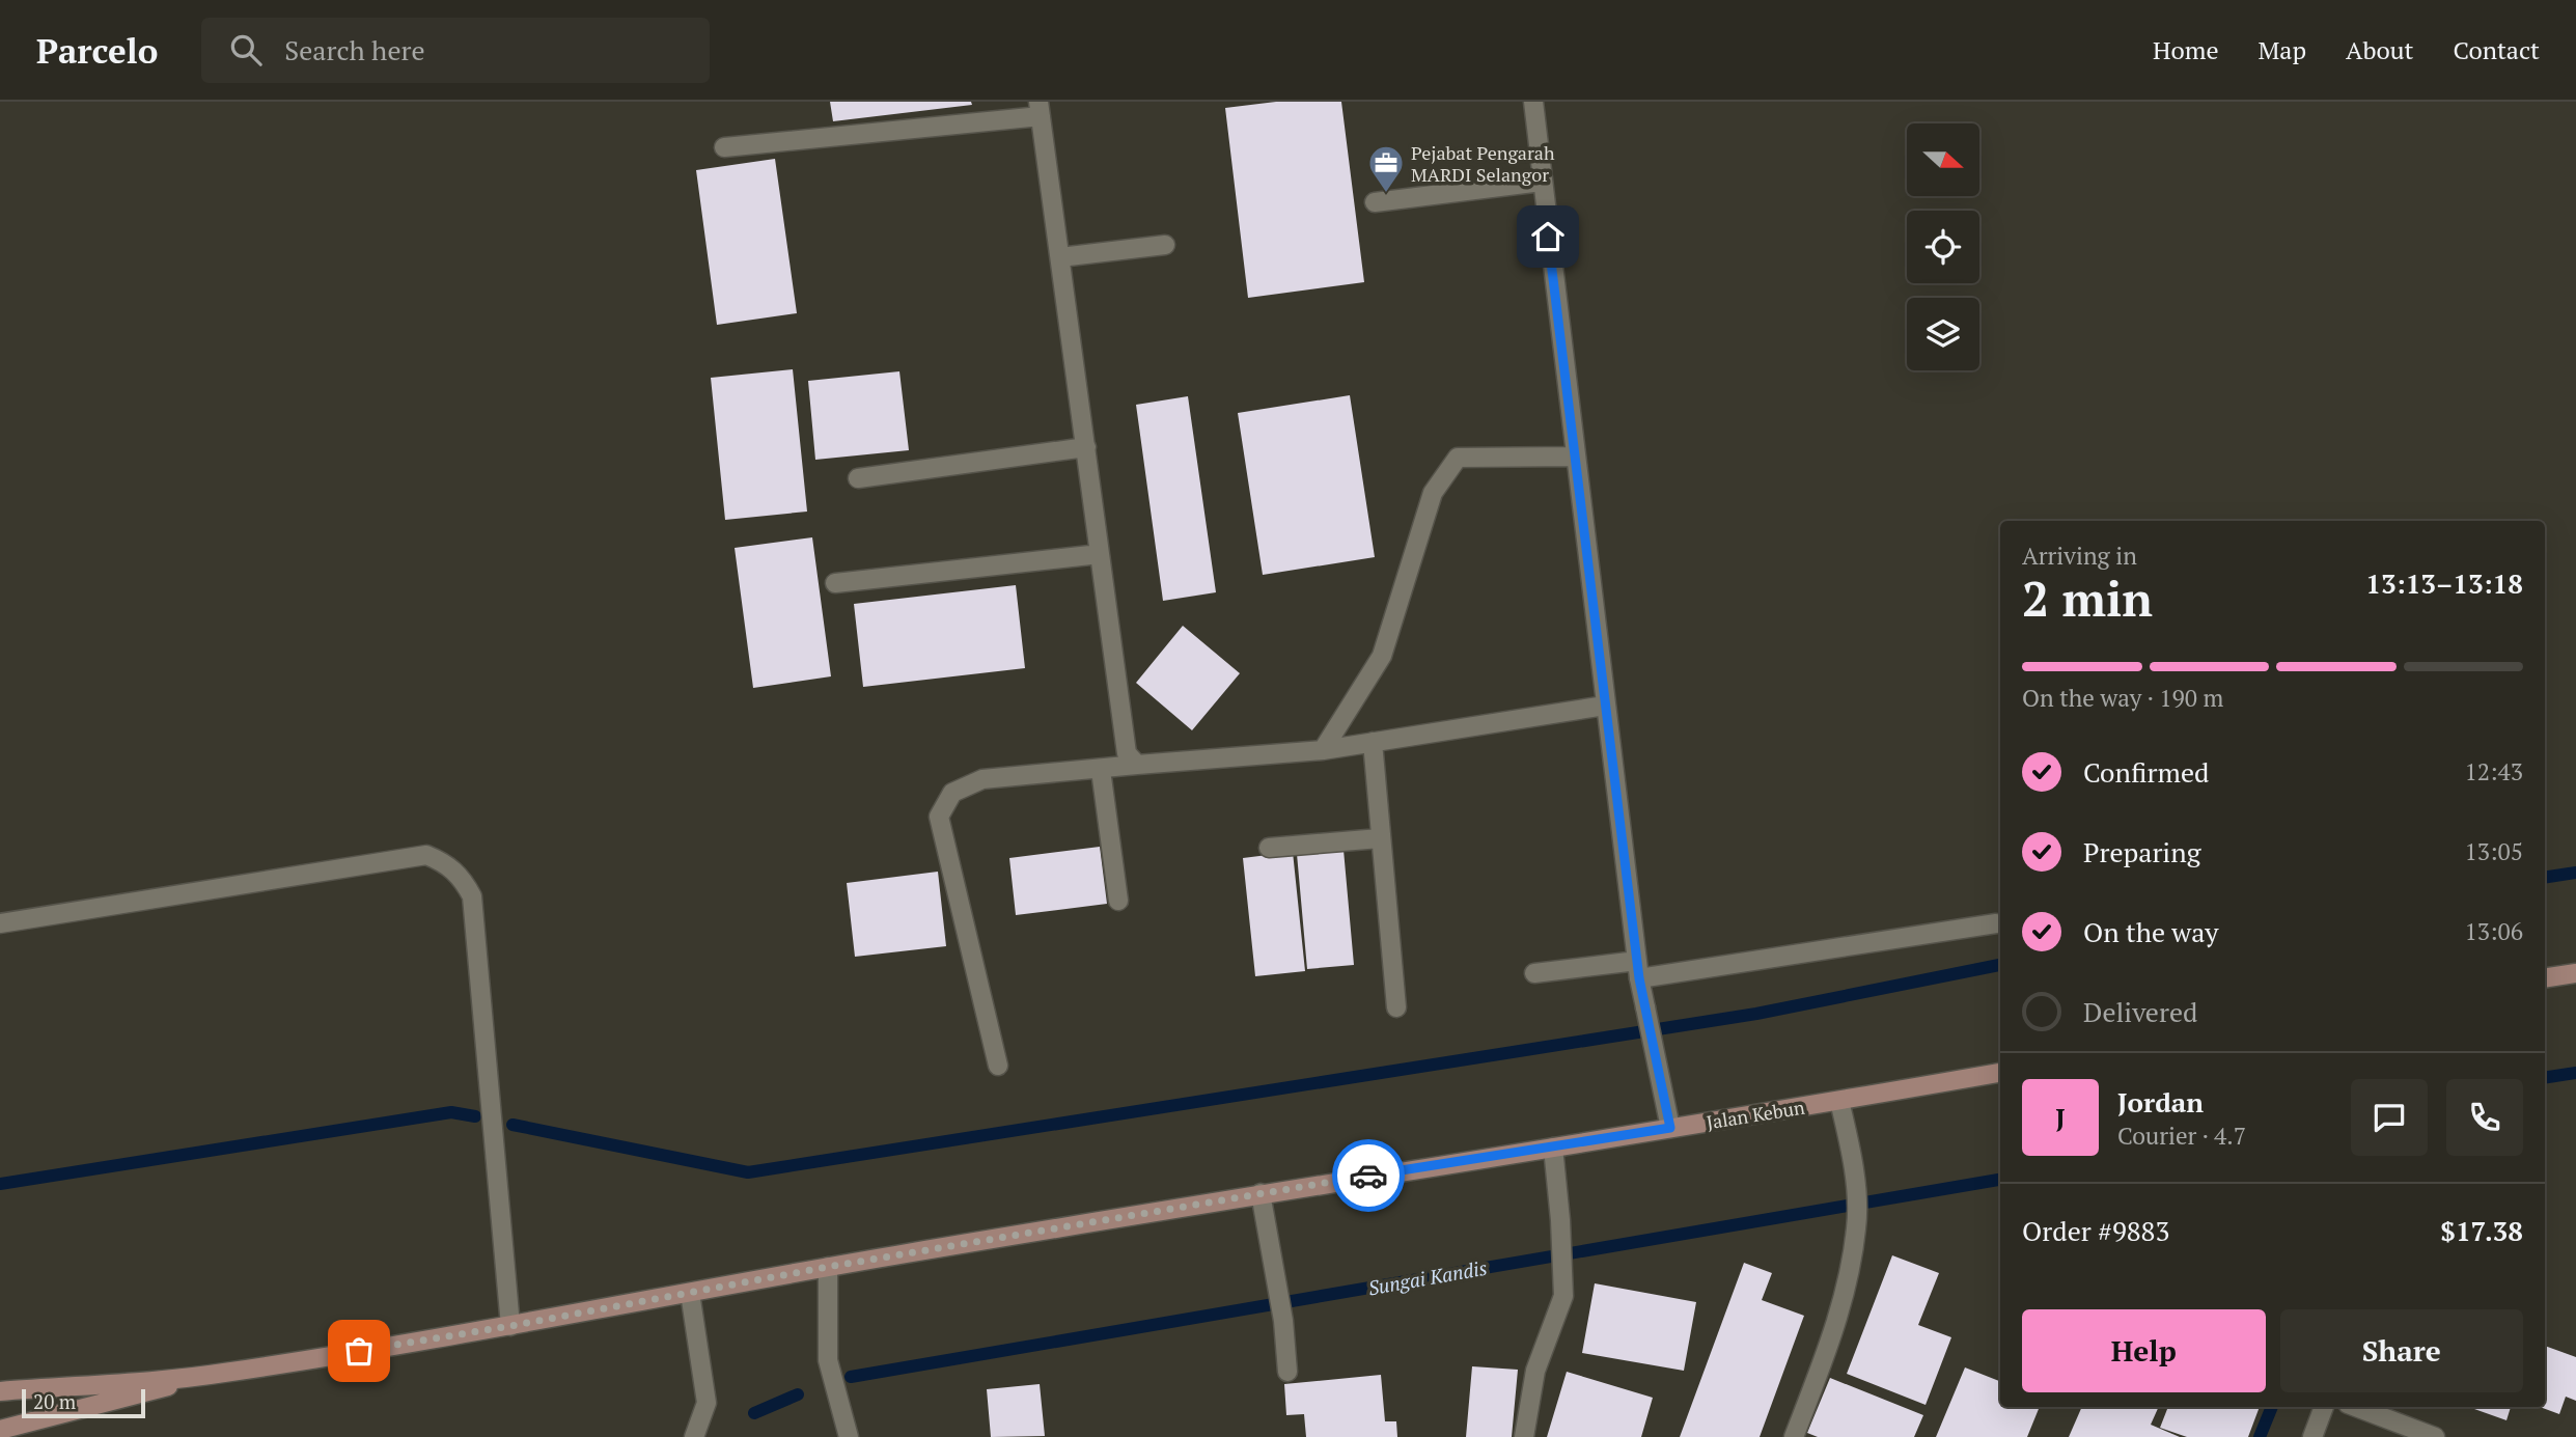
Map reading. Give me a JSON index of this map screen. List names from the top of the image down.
{
  "streets": {
    "main road": ["Jalan Kebun"]
  },
  "water": ["Sungai Kandis"],
  "places": {
    "office": ["Pejabat Pengarah MARDI Selangor"]
  },
  "scale_bar": "20 m",
  "north": "right",
  "page": {
    "header": "Parcelo",
    "search": "Search here",
    "nav": [
      "Home",
      "Map",
      "About",
      "Contact"
    ],
    "heading": ["2 min", "Arriving in", "13:13–13:18"],
    "panel": [
      "Jordan",
      "Courier · 4.7",
      "Order #9883",
      "$17.38"
    ],
    "bar": "On the way · 190 m",
    "list": [
      ["Confirmed", "12:43"],
      ["Preparing", "13:05"],
      ["On the way", "13:06"],
      "Delivered"
    ],
    "round": "J",
    "buttons": ["Help", "Share"],
    "scale": "20 m"
  }
}
